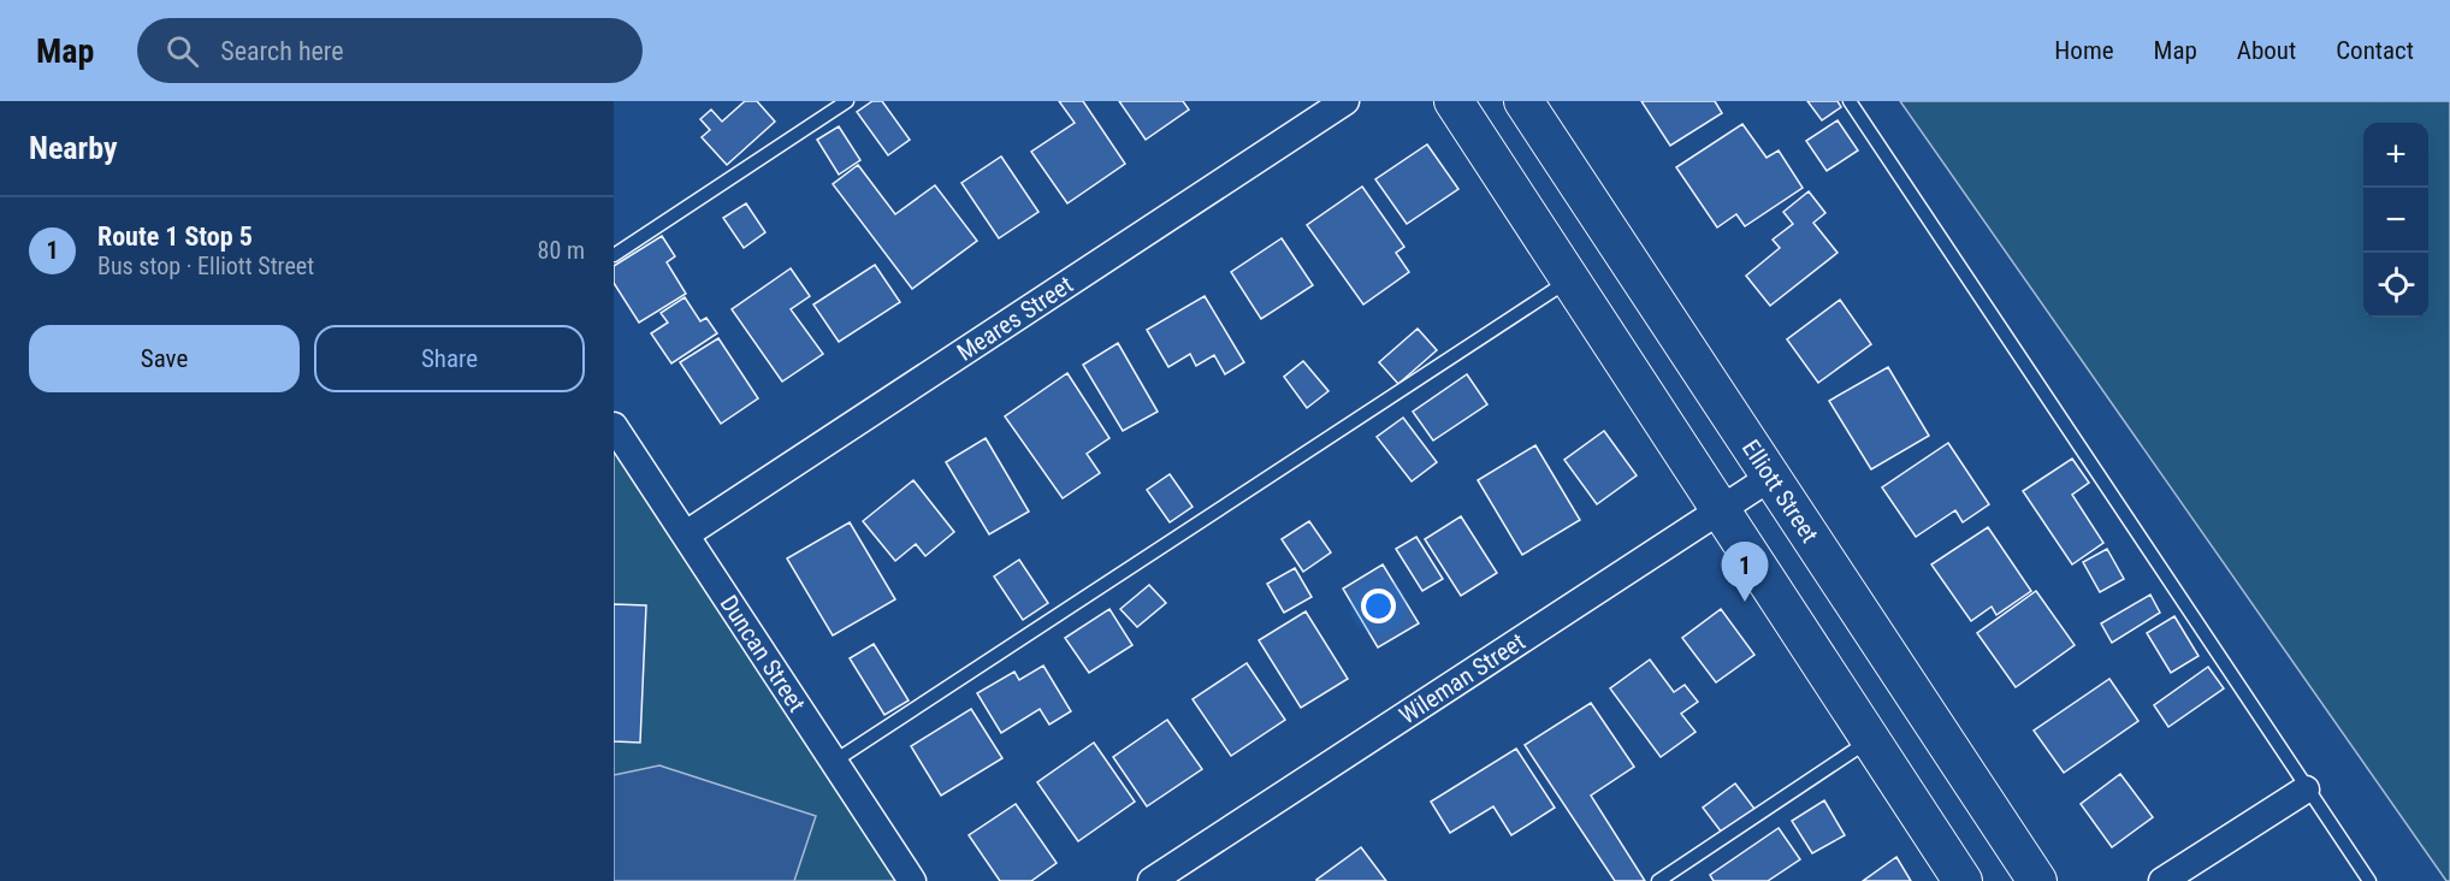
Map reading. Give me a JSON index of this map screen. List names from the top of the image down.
{
  "streets": {
    "main road": ["Elliott Street"],
    "street": ["Meares Street", "Duncan Street", "Wileman Street"]
  },
  "crossings": [
    ["Meares Street", "Duncan Street"],
    ["Elliott Street", "Wileman Street"]
  ],
  "page": {
    "header": "Map",
    "search": "Search here",
    "nav": [
      "Home",
      "Map",
      "About",
      "Contact"
    ],
    "heading": "Nearby",
    "map_buttons": ["+", "−"],
    "list": [
      {
        "mark": "1",
        "name": "Route 1 Stop 5",
        "note": "Bus stop · Elliott Street",
        "value": "80 m"
      }
    ],
    "buttons": ["Save", "Share"],
    "pins": "1"
  }
}
